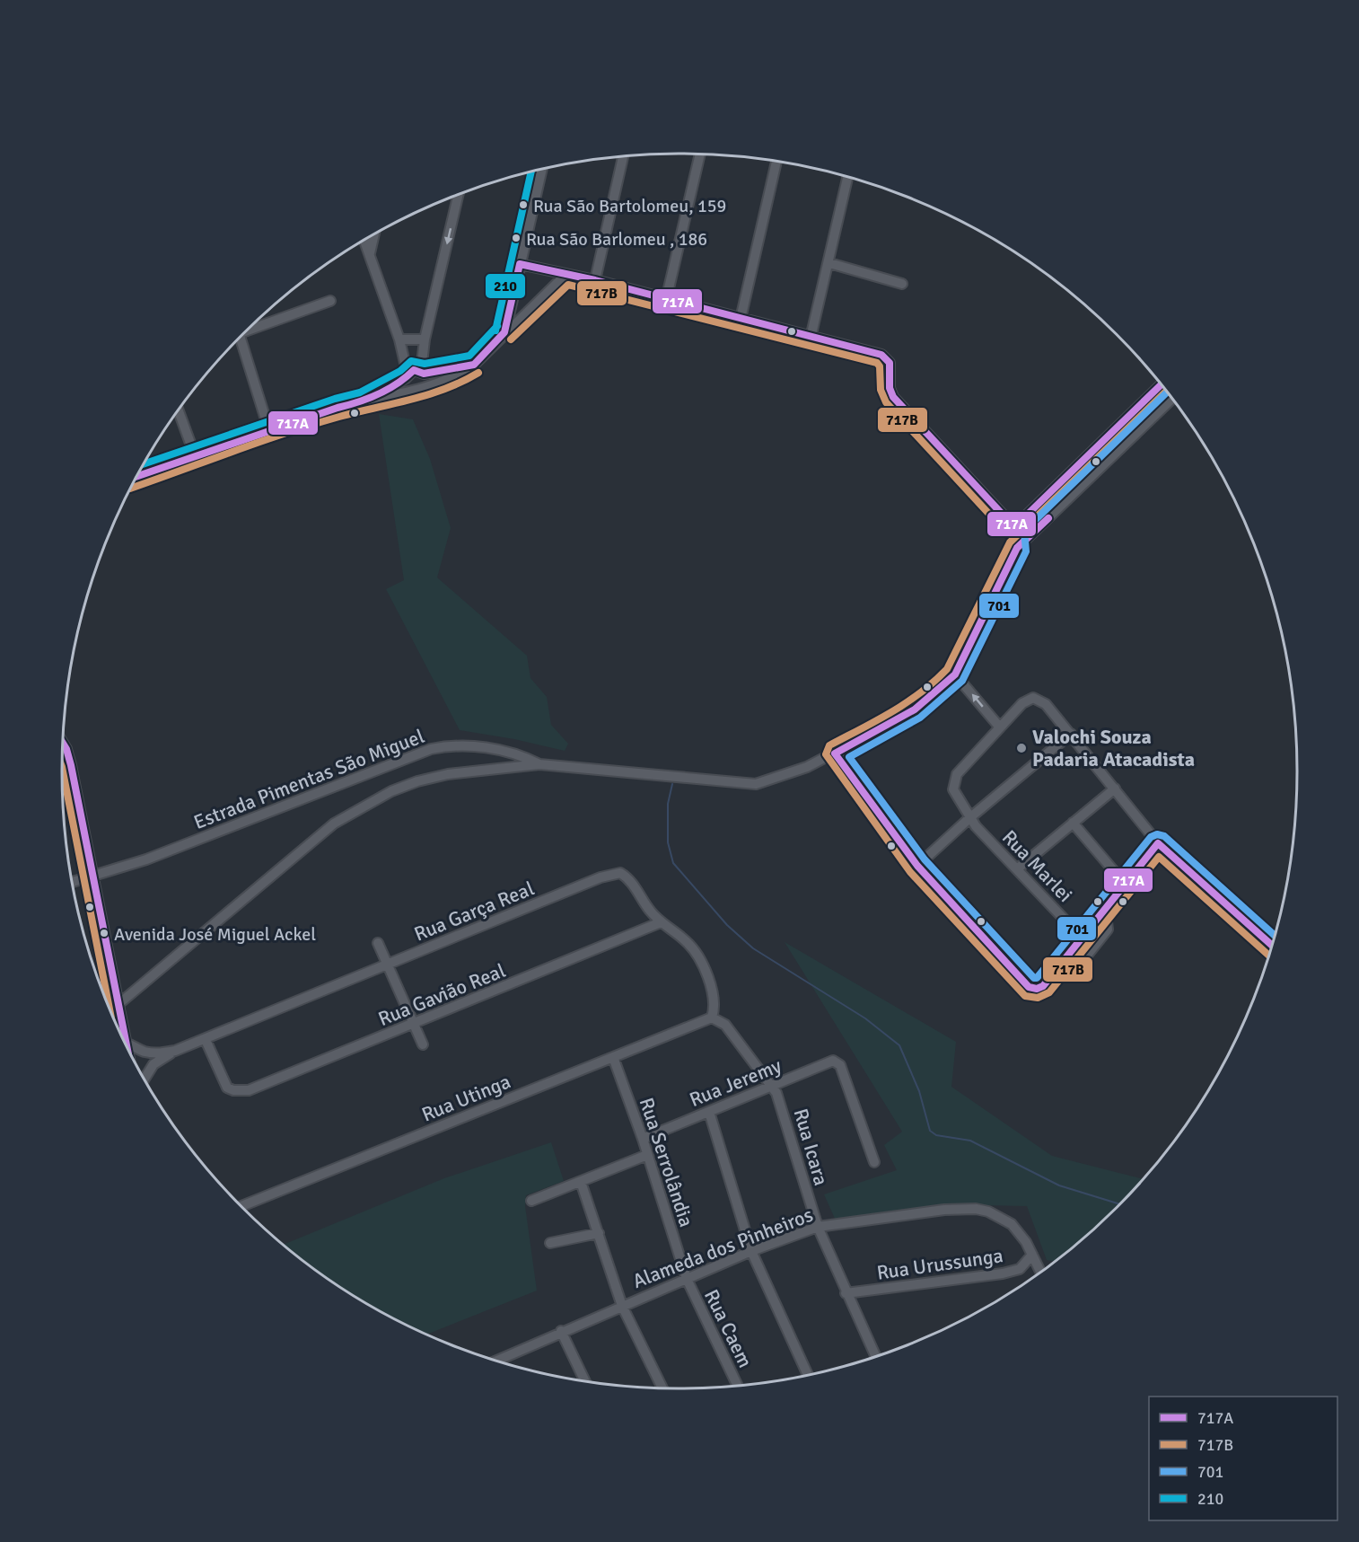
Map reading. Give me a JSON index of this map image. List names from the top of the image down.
{
  "streets": {
    "street": [
      "Estrada Pimentas São Miguel",
      "Rua Marlei",
      "Rua Garça Real",
      "Rua Gavião Real",
      "Rua Jeremy",
      "Rua Utinga",
      "Rua Icara",
      "Rua Serrolândia",
      "Alameda dos Pinheiros",
      "Rua Urussunga",
      "Rua Caem"
    ]
  },
  "crossings": [
    ["Rua Garça Real", "Rua Gavião Real"],
    ["Rua Garça Real", "Rua Utinga"],
    ["Rua Garça Real", "Rua Icara"],
    ["Rua Jeremy", "Rua Icara"],
    ["Rua Jeremy", "Rua Serrolândia"],
    ["Rua Utinga", "Rua Icara"],
    ["Rua Utinga", "Rua Serrolândia"],
    ["Rua Icara", "Alameda dos Pinheiros"],
    ["Rua Icara", "Rua Urussunga"],
    ["Rua Serrolândia", "Alameda dos Pinheiros"],
    ["Rua Serrolândia", "Rua Caem"],
    ["Alameda dos Pinheiros", "Rua Urussunga"],
    ["Alameda dos Pinheiros", "Rua Caem"]
  ],
  "places": [
    "Rua São Bartolomeu, 159",
    "Rua São Barlomeu , 186",
    "Valochi Souza Padaria Atacadista",
    "Avenida José Miguel Ackel"
  ],
  "lines": [
    "transit line 210",
    "transit line 717A",
    "transit line 717B",
    "transit line 701"
  ],
  "legend": [
    "717A",
    "717B",
    "701",
    "210"
  ]
}
